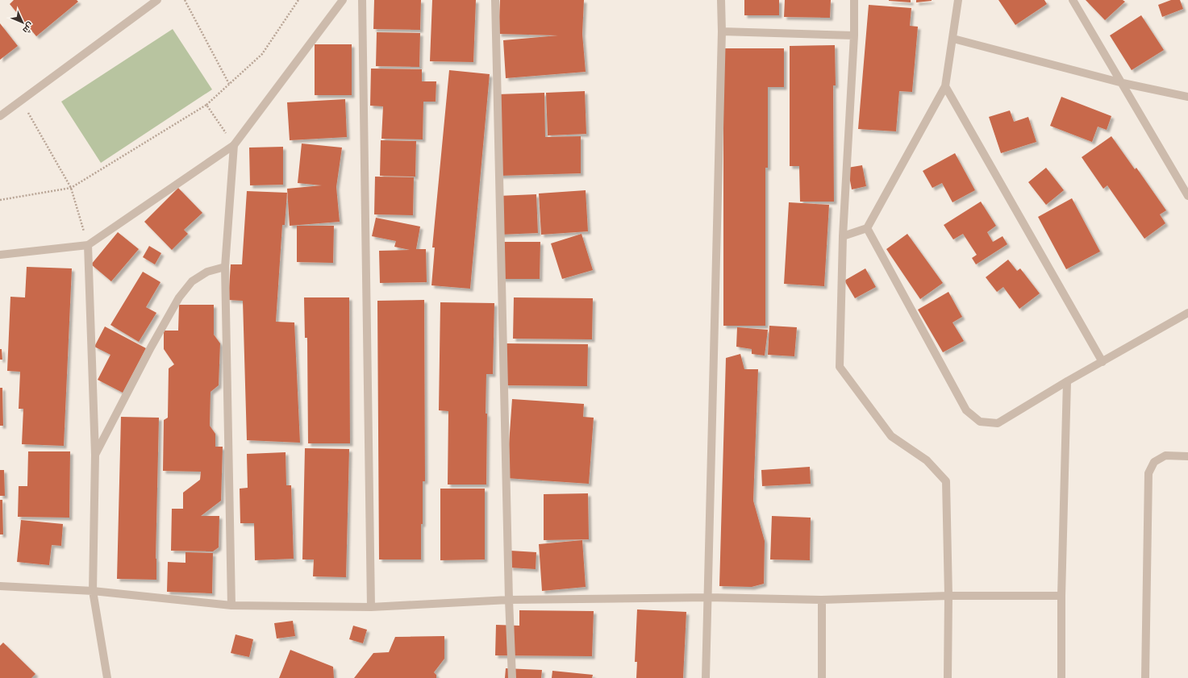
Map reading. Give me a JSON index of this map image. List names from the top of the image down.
{
  "north": "bottom right"
}
